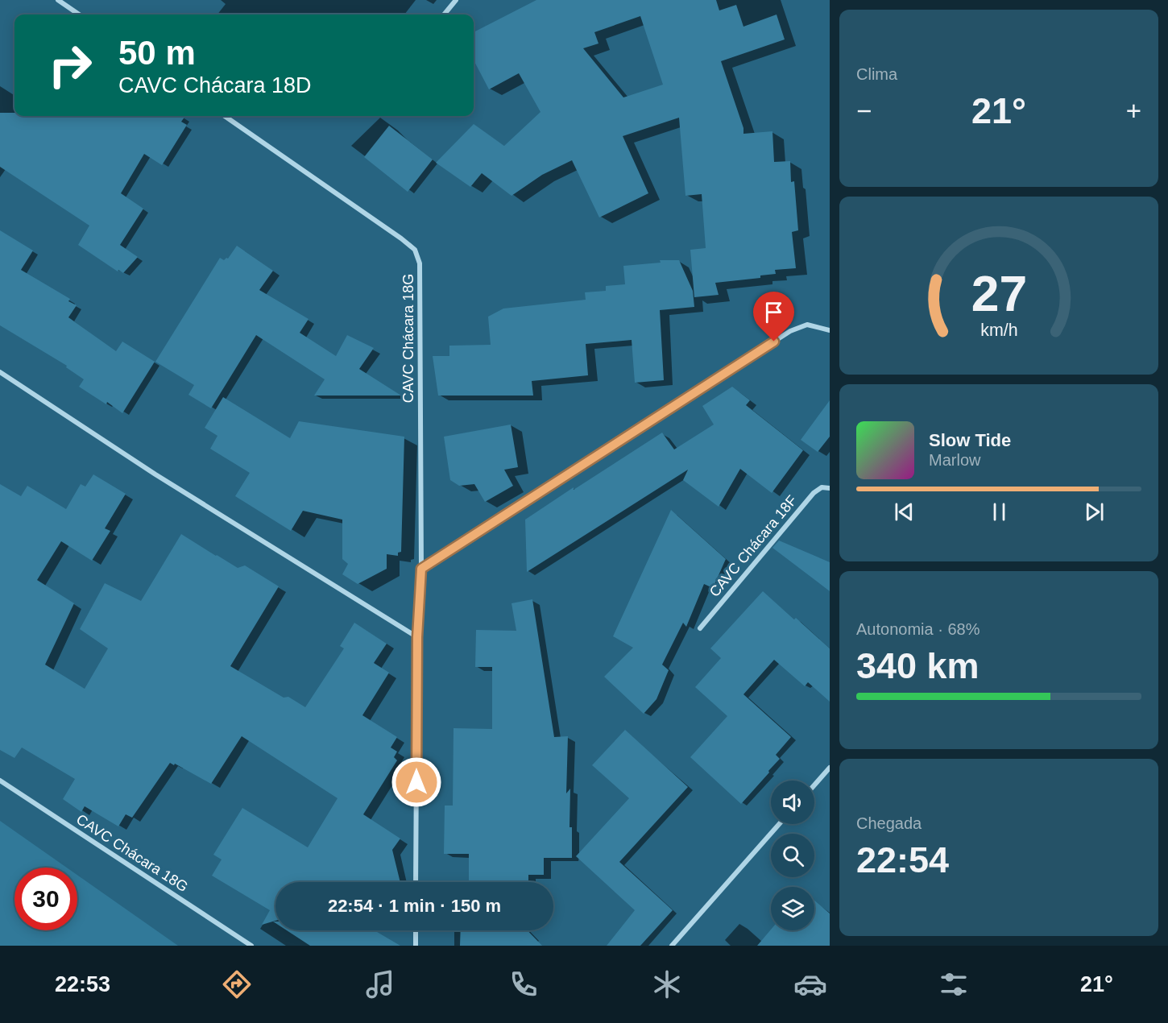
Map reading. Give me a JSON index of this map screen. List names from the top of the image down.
{
  "streets": {
    "street": ["CAVC Chácara 18G", "CAVC Chácara 18F"]
  },
  "page": {
    "tile": [
      "Clima",
      ["Autonomia · 68%", "340 km"],
      ["Chegada", "22:54"]
    ],
    "turn": ["50 m", "CAVC Chácara 18D"],
    "heat": ["−", "21°", "+"],
    "song": ["Slow Tide", "Marlow"],
    "limit": "30",
    "trip": "22:54 · 1 min · 150 m",
    "tabs": ["22:53", "21°"],
    "gauge": ["27", "km/h"]
  }
}
